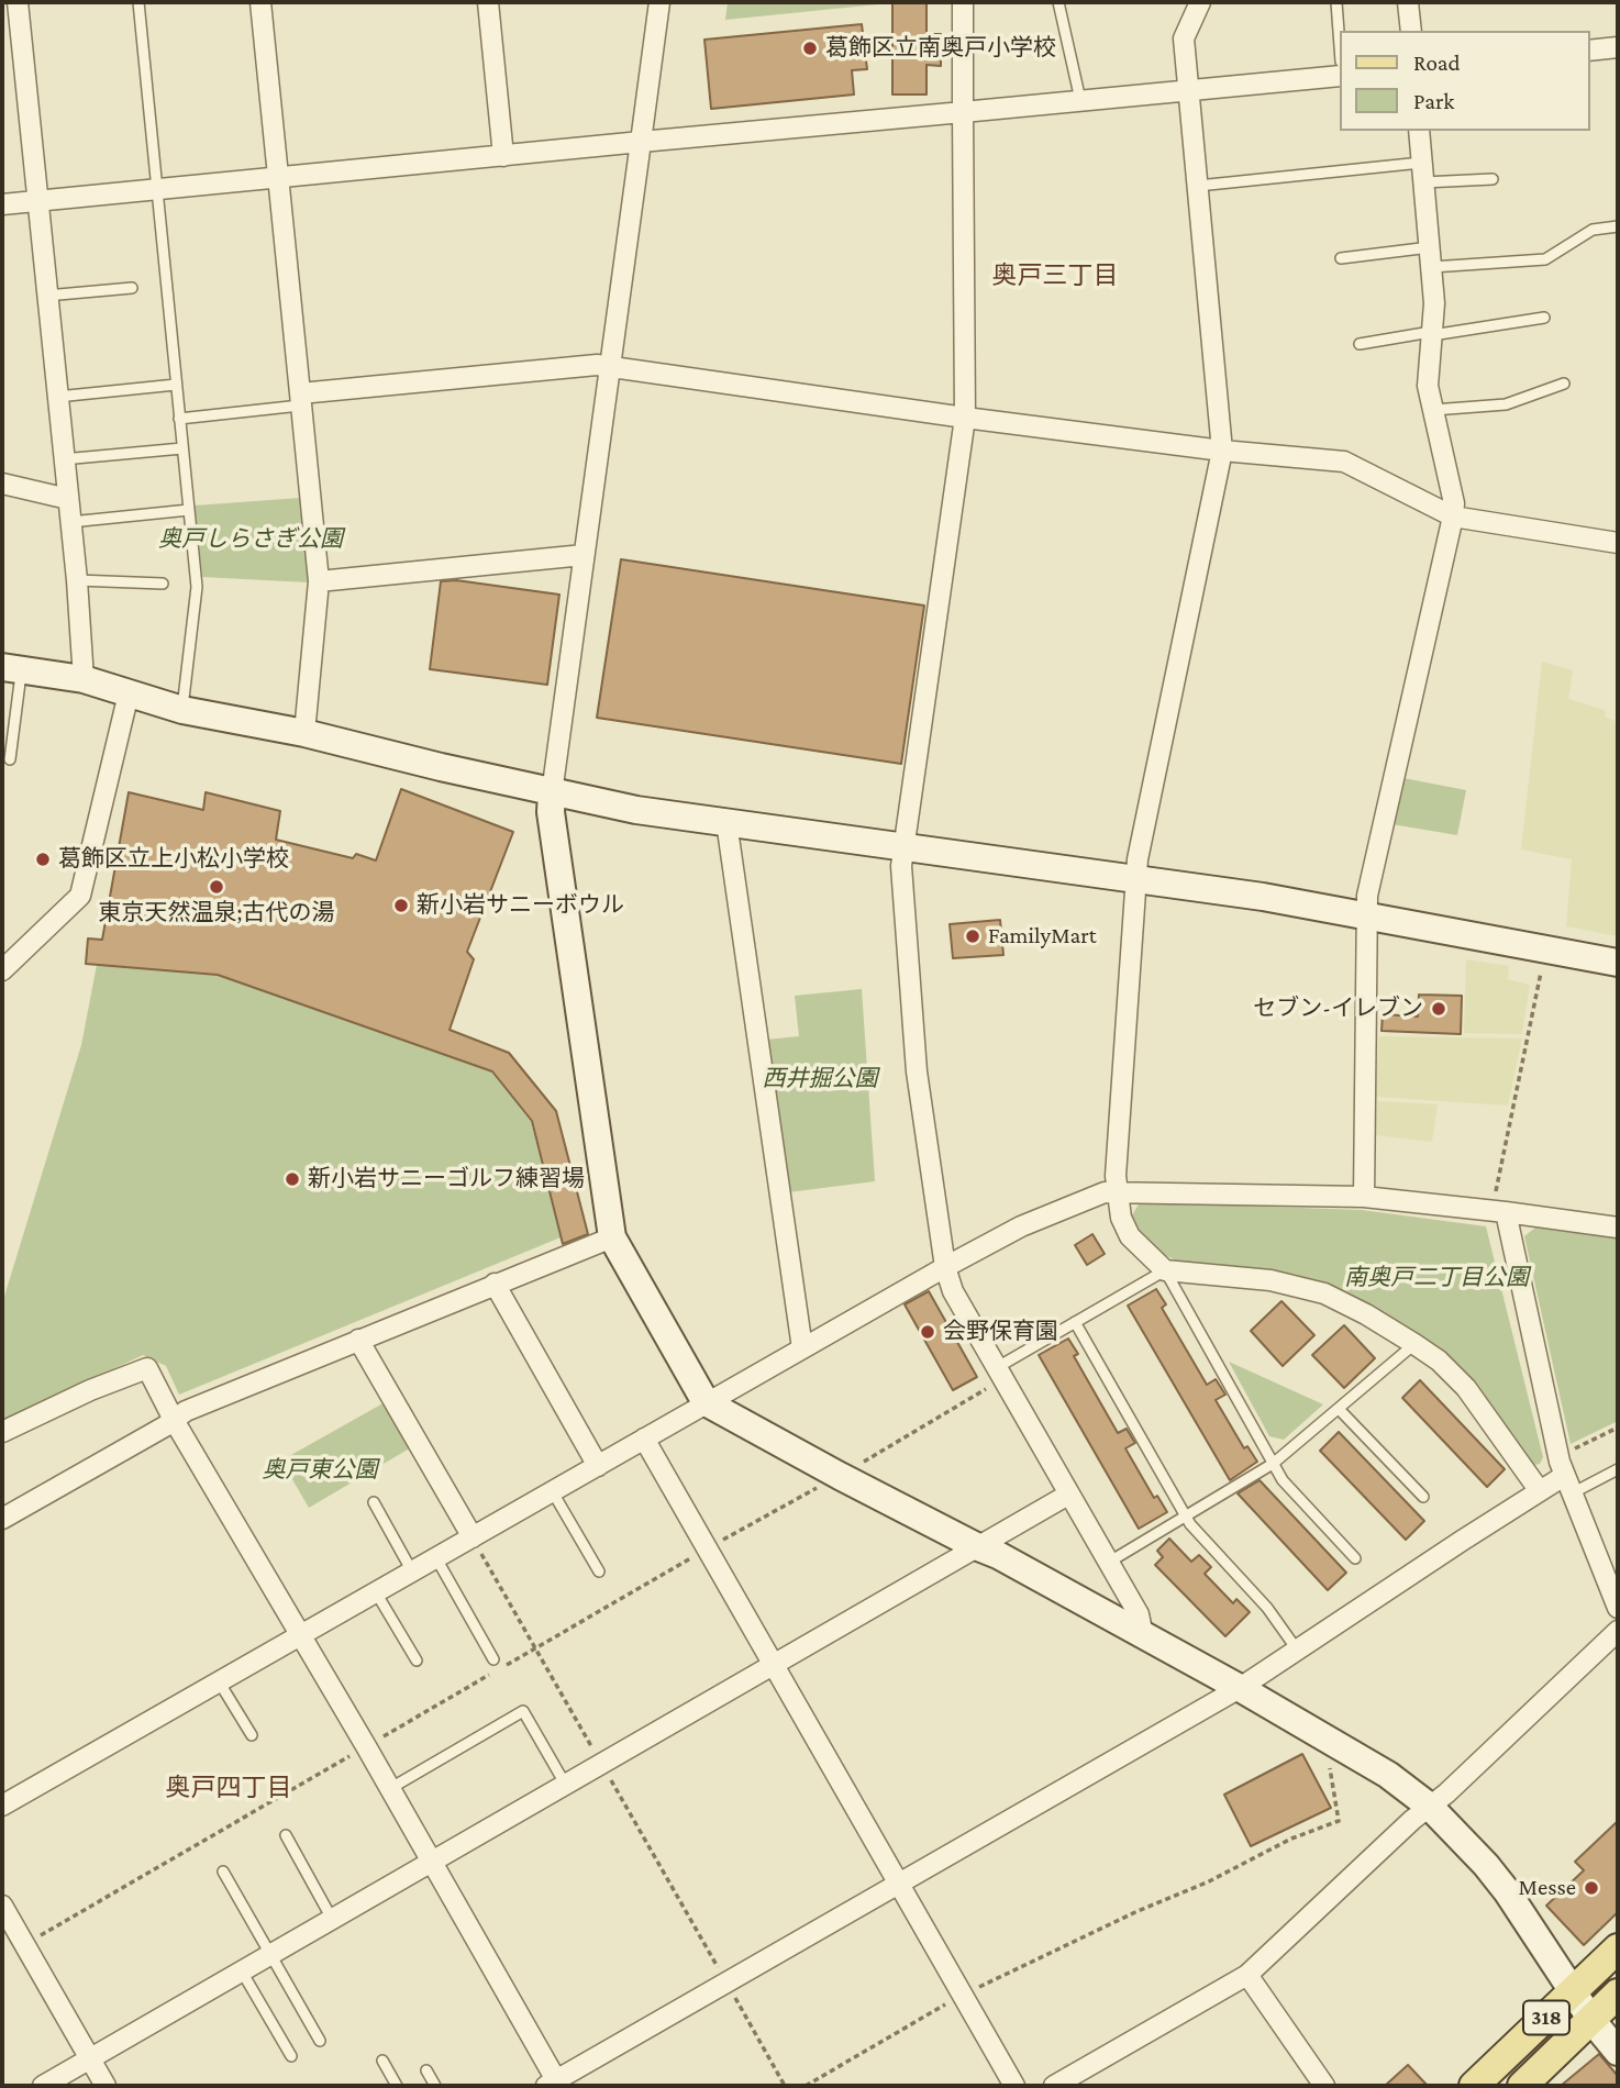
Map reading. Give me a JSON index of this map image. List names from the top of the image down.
{
  "streets": {
    "main road": ["318"]
  },
  "districts": ["奥戸三丁目", "奥戸四丁目"],
  "parks": [
    "奥戸しらさぎ公園",
    "西井掘公園",
    "南奥戸二丁目公園",
    "奥戸東公園"
  ],
  "places": [
    "葛飾区立南奥戸小学校",
    "葛飾区立上小松小学校",
    "東京天然温泉;古代の湯",
    "新小岩サニーボウル",
    "FamilyMart",
    "セブン-イレブン",
    "新小岩サニーゴルフ練習場",
    "会野保育園",
    "Messe"
  ],
  "legend": ["Road", "Park"]
}
